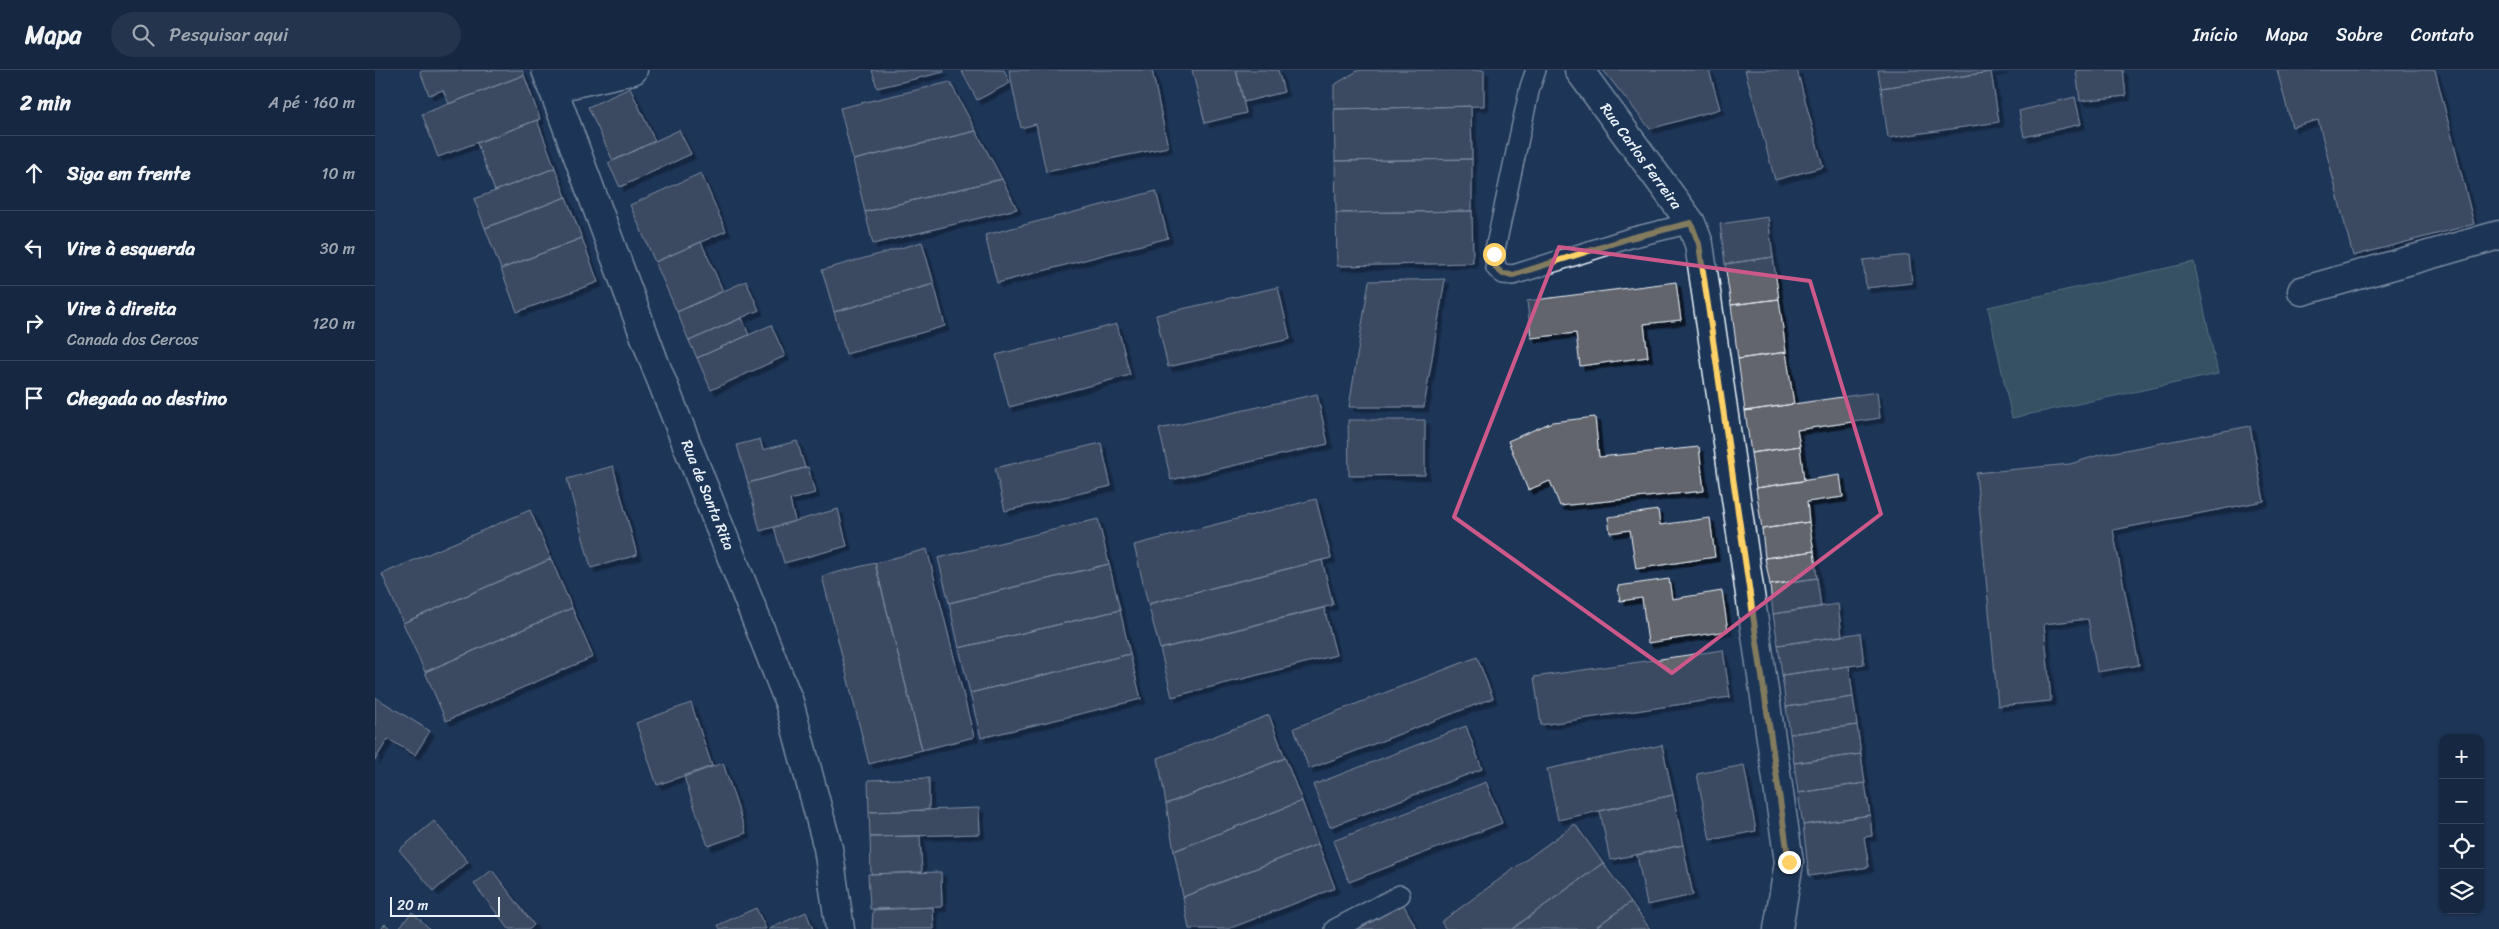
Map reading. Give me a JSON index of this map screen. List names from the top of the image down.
{
  "streets": {
    "street": ["Rua Carlos Ferreira", "Rua de Santa Rita"]
  },
  "scale_bar": "20 m",
  "page": {
    "header": "Mapa",
    "search": "Pesquisar aqui",
    "nav": [
      "Início",
      "Mapa",
      "Sobre",
      "Contato"
    ],
    "heading": ["2 min", "A pé · 160 m"],
    "list": [
      ["Siga em frente", "10 m"],
      ["Vire à esquerda", "30 m"],
      ["Vire à direita", "Canada dos Cercos", "120 m"],
      "Chegada ao destino"
    ],
    "map_buttons": ["+", "−"],
    "scale": "20 m"
  }
}
